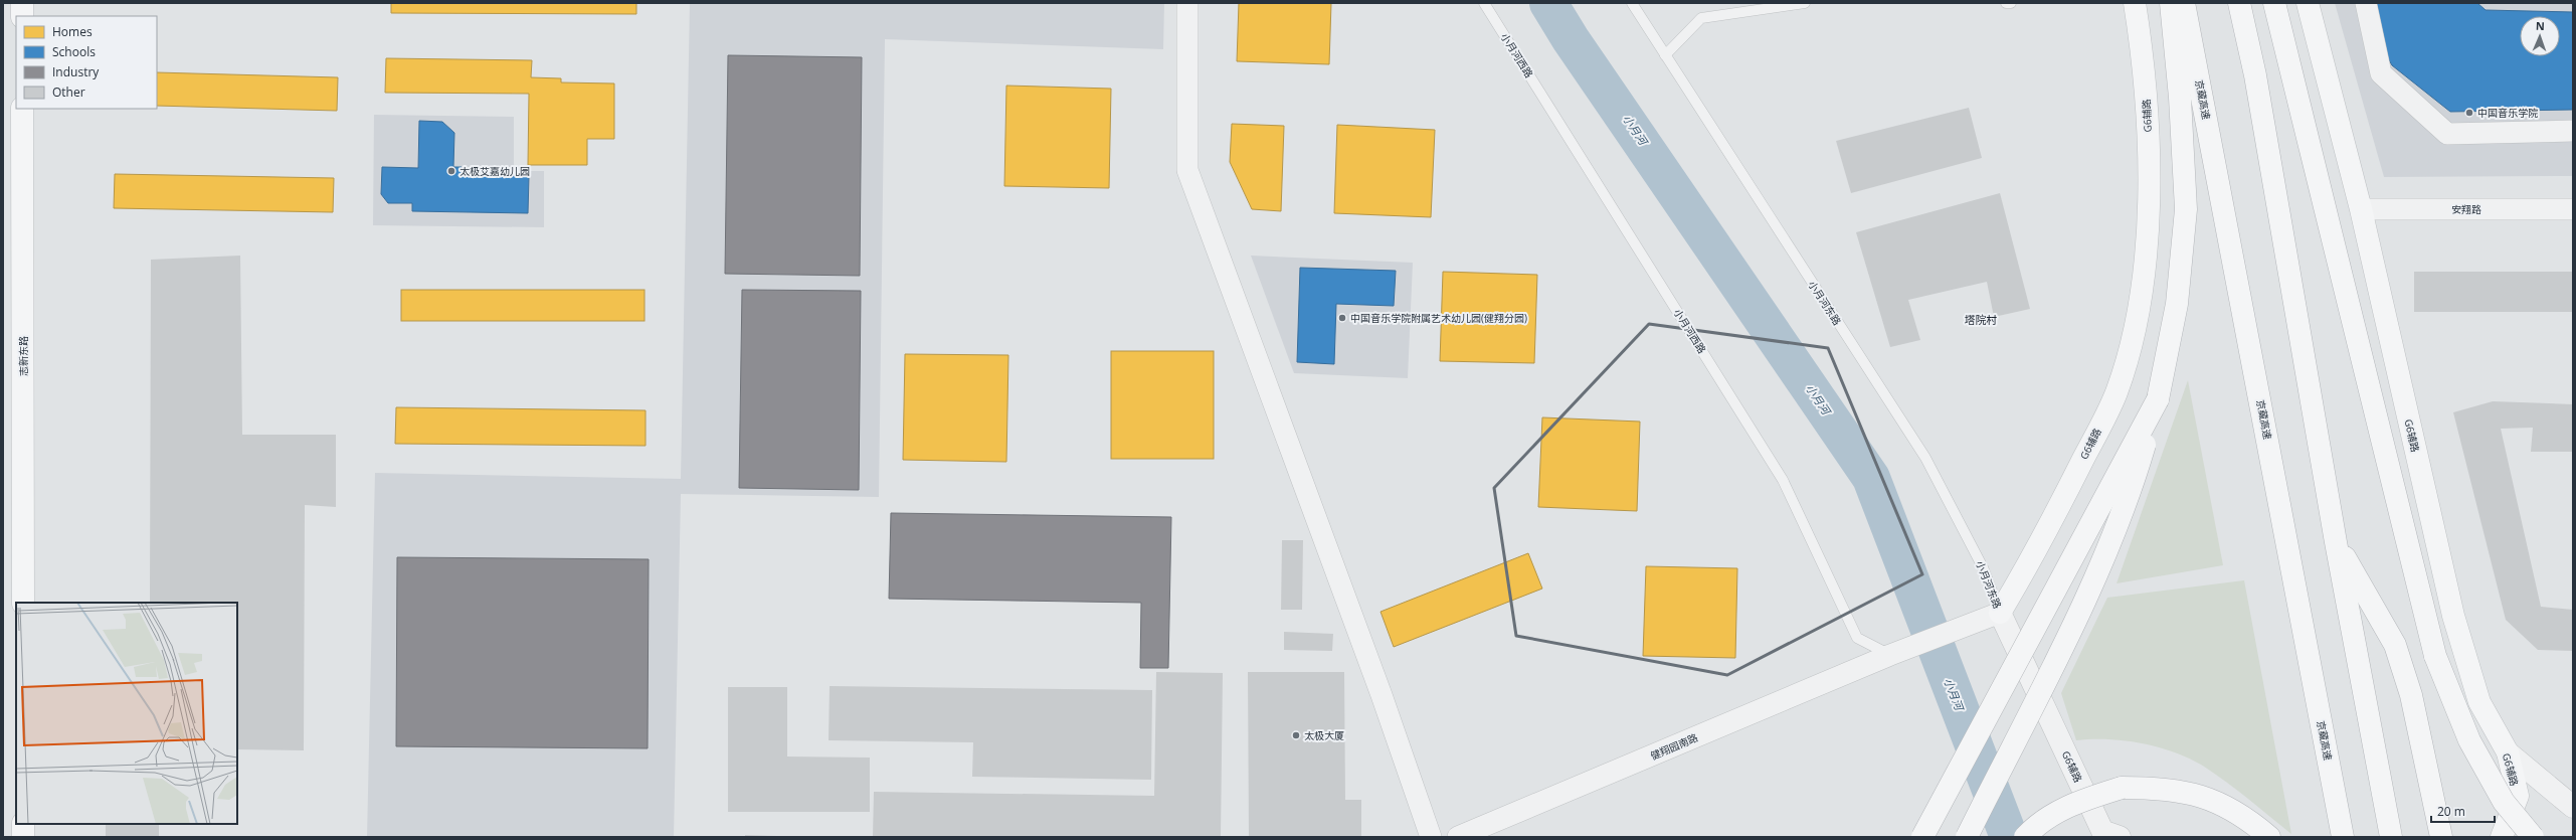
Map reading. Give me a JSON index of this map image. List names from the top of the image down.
{
  "streets": {
    "main road": ["京藏高速", "G6辅路", "志新东路"],
    "street": ["安翔路", "健翔园南路"],
    "lane": ["小月河西路", "小月河东路"]
  },
  "crossings": [
    ["小月河西路", "健翔园南路"],
    ["G6辅路", "安翔路"],
    ["G6辅路", "小月河东路"],
    ["G6辅路", "健翔园南路"],
    ["小月河东路", "健翔园南路"]
  ],
  "districts": ["塔院村"],
  "water": ["小月河"],
  "places": [
    "中国音乐学院",
    "太极艾嘉幼儿园",
    "中国音乐学院附属艺术幼儿园(健翔分园)",
    "太极大厦"
  ],
  "legend": [
    "Homes",
    "Schools",
    "Industry",
    "Other"
  ],
  "scale_bar": "20 m",
  "north": "top"
}
